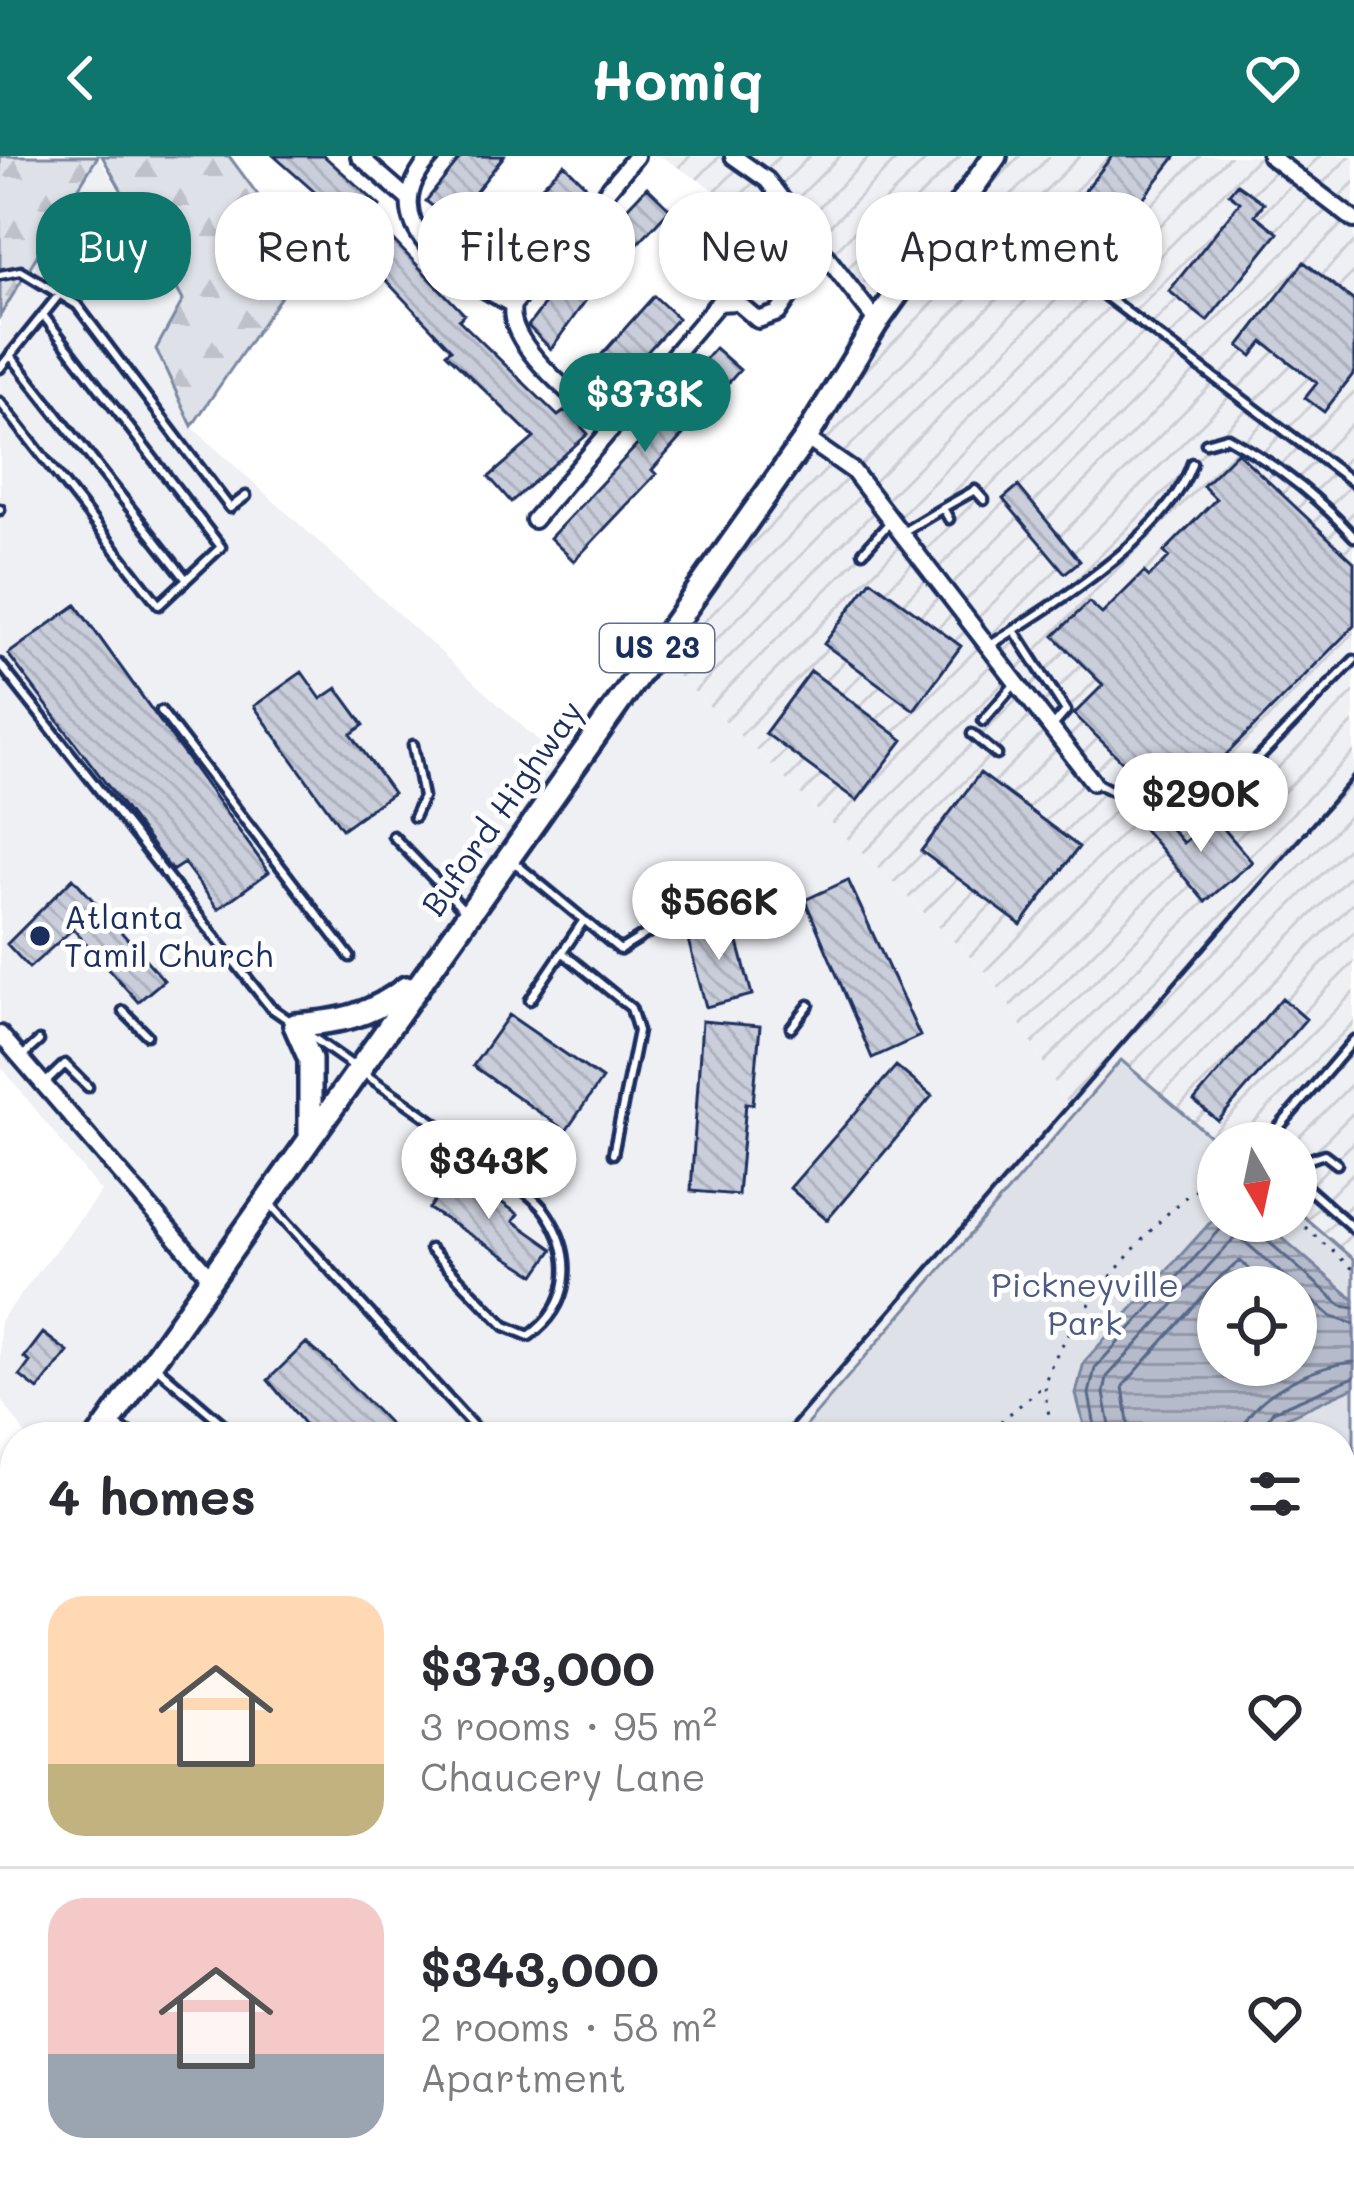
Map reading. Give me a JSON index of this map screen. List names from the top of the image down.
{
  "streets": {
    "main road": ["US 23", "Buford Highway"]
  },
  "parks": ["Pickneyville Park"],
  "places": ["Atlanta Tamil Church"],
  "north": "bottom",
  "page": {
    "header": "Homiq",
    "chip": [
      "Buy",
      "Rent",
      "Filters",
      "New",
      "Apartment"
    ],
    "price": [
      "$373K",
      "$290K",
      "$566K",
      "$343K"
    ],
    "heading": "4 homes",
    "list": [
      {
        "name": "$373,000",
        "note": "3 rooms · 95 m² · Chaucery Lane"
      },
      {
        "name": "$343,000",
        "note": "2 rooms · 58 m² · Apartment"
      }
    ]
  }
}
